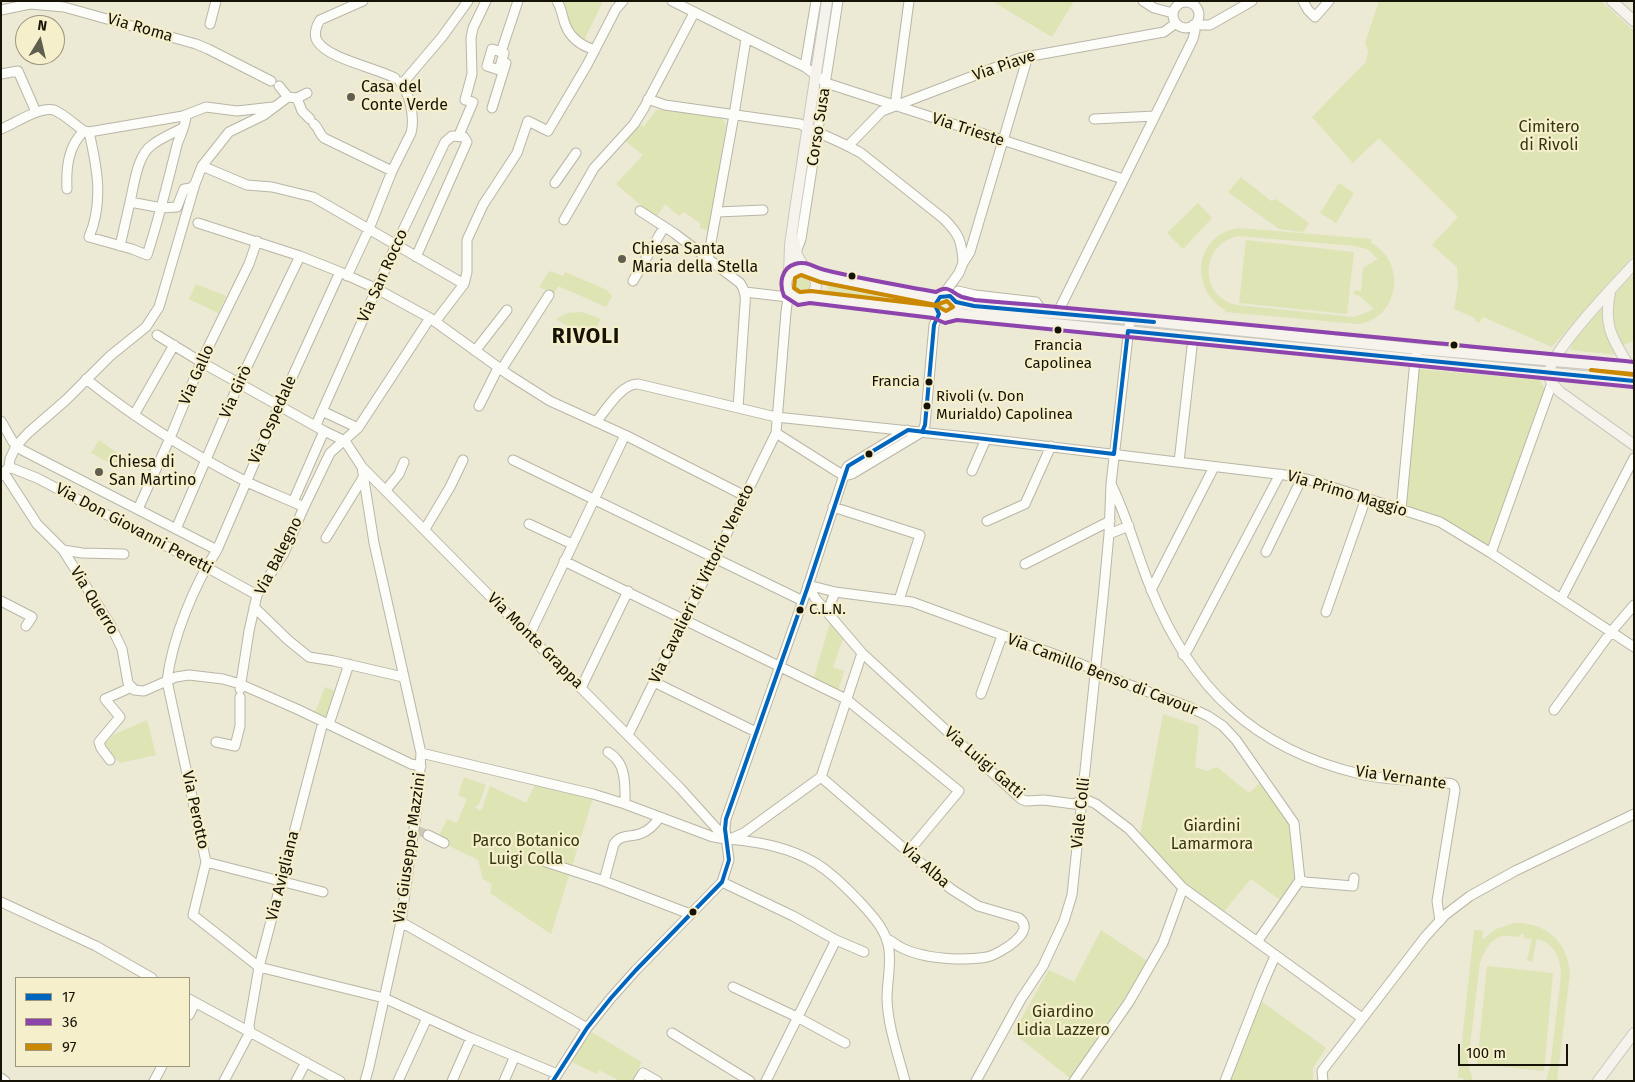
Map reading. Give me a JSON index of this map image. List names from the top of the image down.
{
  "streets": {
    "main road": ["Corso Susa"],
    "street": [
      "Via Roma",
      "Via Piave",
      "Via Trieste",
      "Via San Rocco",
      "Via Gallo",
      "Via Girò",
      "Via Ospedale",
      "Via Primo Maggio",
      "Via Don Giovanni Peretti",
      "Via Balegno",
      "Via Cavalieri di Vittorio Veneto",
      "Via Querro",
      "Via Monte Grappa",
      "Via Camillo Benso di Cavour",
      "Via Luigi Gatti",
      "Via Vernante",
      "Via Perotto",
      "Viale Colli",
      "Via Giuseppe Mazzini",
      "Via Alba",
      "Via Avigliana"
    ]
  },
  "crossings": [
    ["Via Piave", "Via Trieste"],
    ["Corso Susa", "Via Trieste"],
    ["Via Ospedale", "Via Don Giovanni Peretti"],
    ["Via Ospedale", "Via Perotto"],
    ["Via Primo Maggio", "Viale Colli"],
    ["Via Don Giovanni Peretti", "Via Balegno"],
    ["Via Don Giovanni Peretti", "Via Querro"],
    ["Via Balegno", "Via Monte Grappa"],
    ["Via Cavalieri di Vittorio Veneto", "Via Monte Grappa"],
    ["Via Monte Grappa", "Via Giuseppe Mazzini"],
    ["Via Camillo Benso di Cavour", "Via Luigi Gatti"],
    ["Via Camillo Benso di Cavour", "Viale Colli"],
    ["Via Luigi Gatti", "Viale Colli"],
    ["Via Vernante", "Viale Colli"],
    ["Via Perotto", "Via Avigliana"]
  ],
  "districts": ["RIVOLI"],
  "parks": [
    "Cimitero di Rivoli",
    "Giardini Lamarmora",
    "Parco Botanico Luigi Colla",
    "Giardino Lidia Lazzero"
  ],
  "places": [
    "Casa del Conte Verde",
    "Chiesa Santa Maria della Stella",
    "Francia Capolinea",
    "Francia",
    "Rivoli (v. Don Murialdo) Capolinea",
    "Chiesa di San Martino",
    "C.L.N."
  ],
  "lines": ["transit line 36", "transit line 97", "transit line 17"],
  "legend": ["17", "36", "97"],
  "scale_bar": "100 m",
  "north": "top"
}
